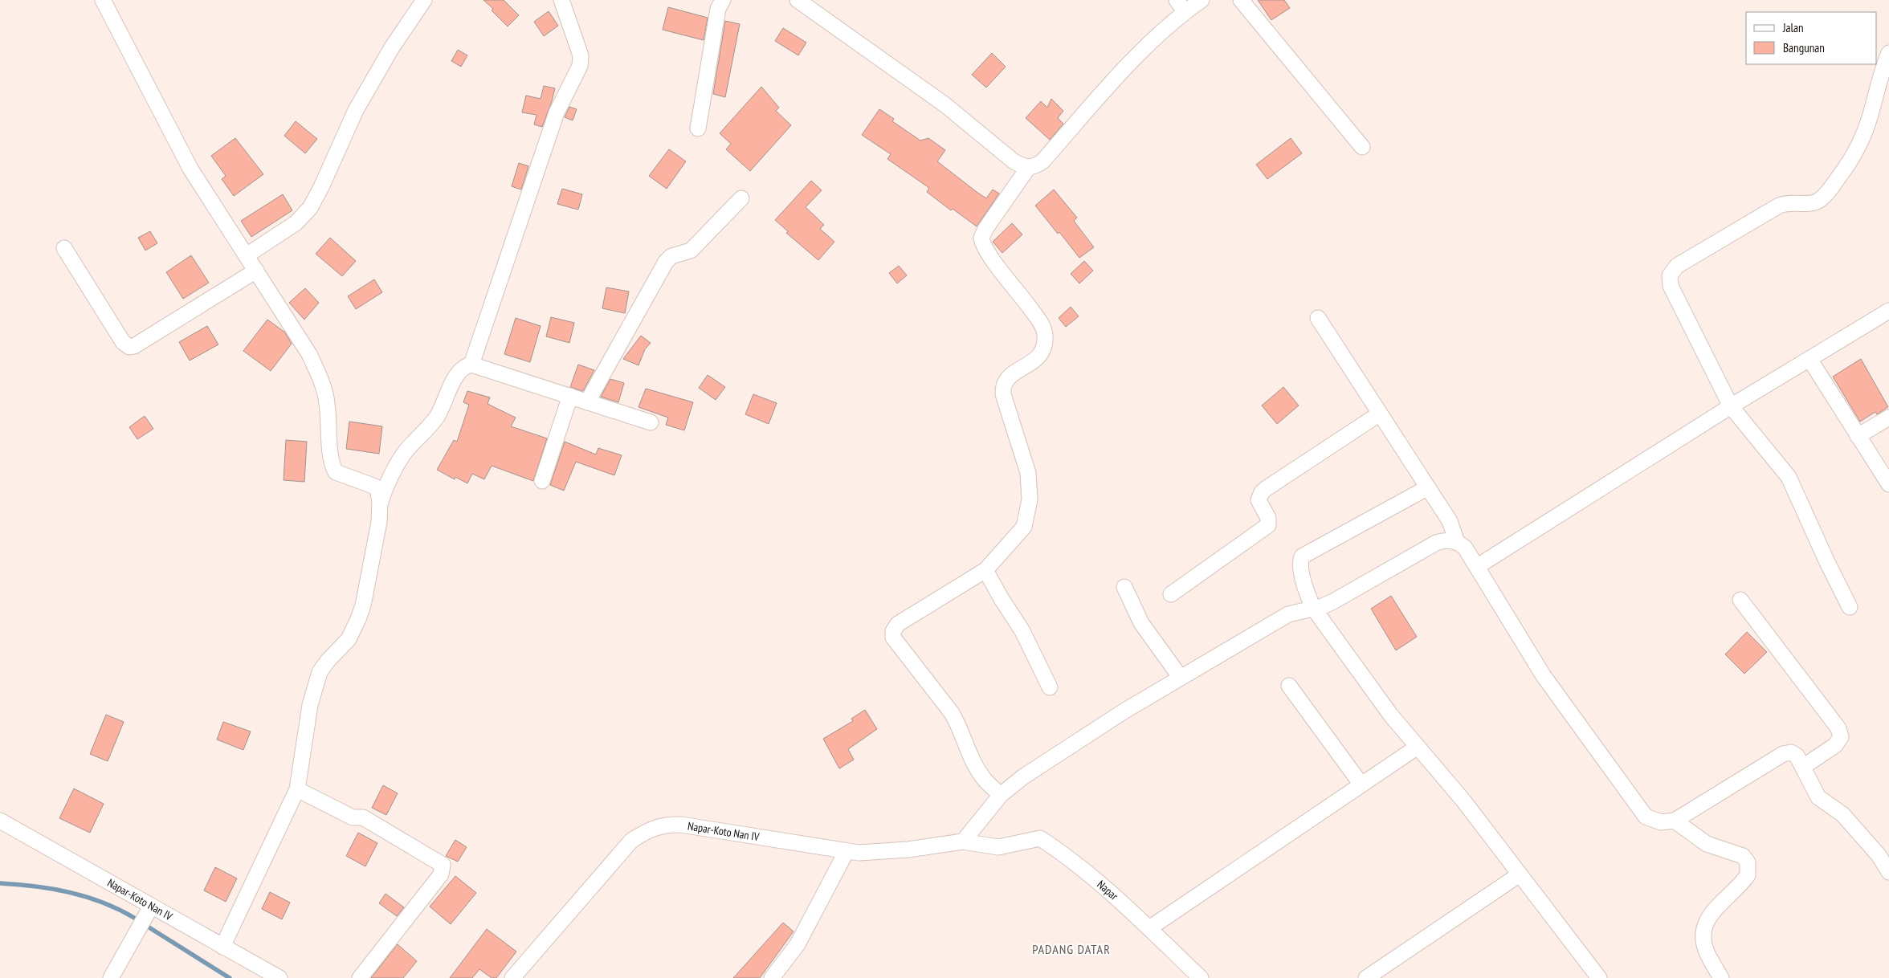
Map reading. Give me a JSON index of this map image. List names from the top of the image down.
{
  "streets": {
    "street": ["Napar-Koto Nan IV", "Napar"]
  },
  "crossings": [
    ["Napar-Koto Nan IV", "Napar"]
  ],
  "districts": ["PADANG DATAR"],
  "legend": ["Jalan", "Bangunan"]
}
